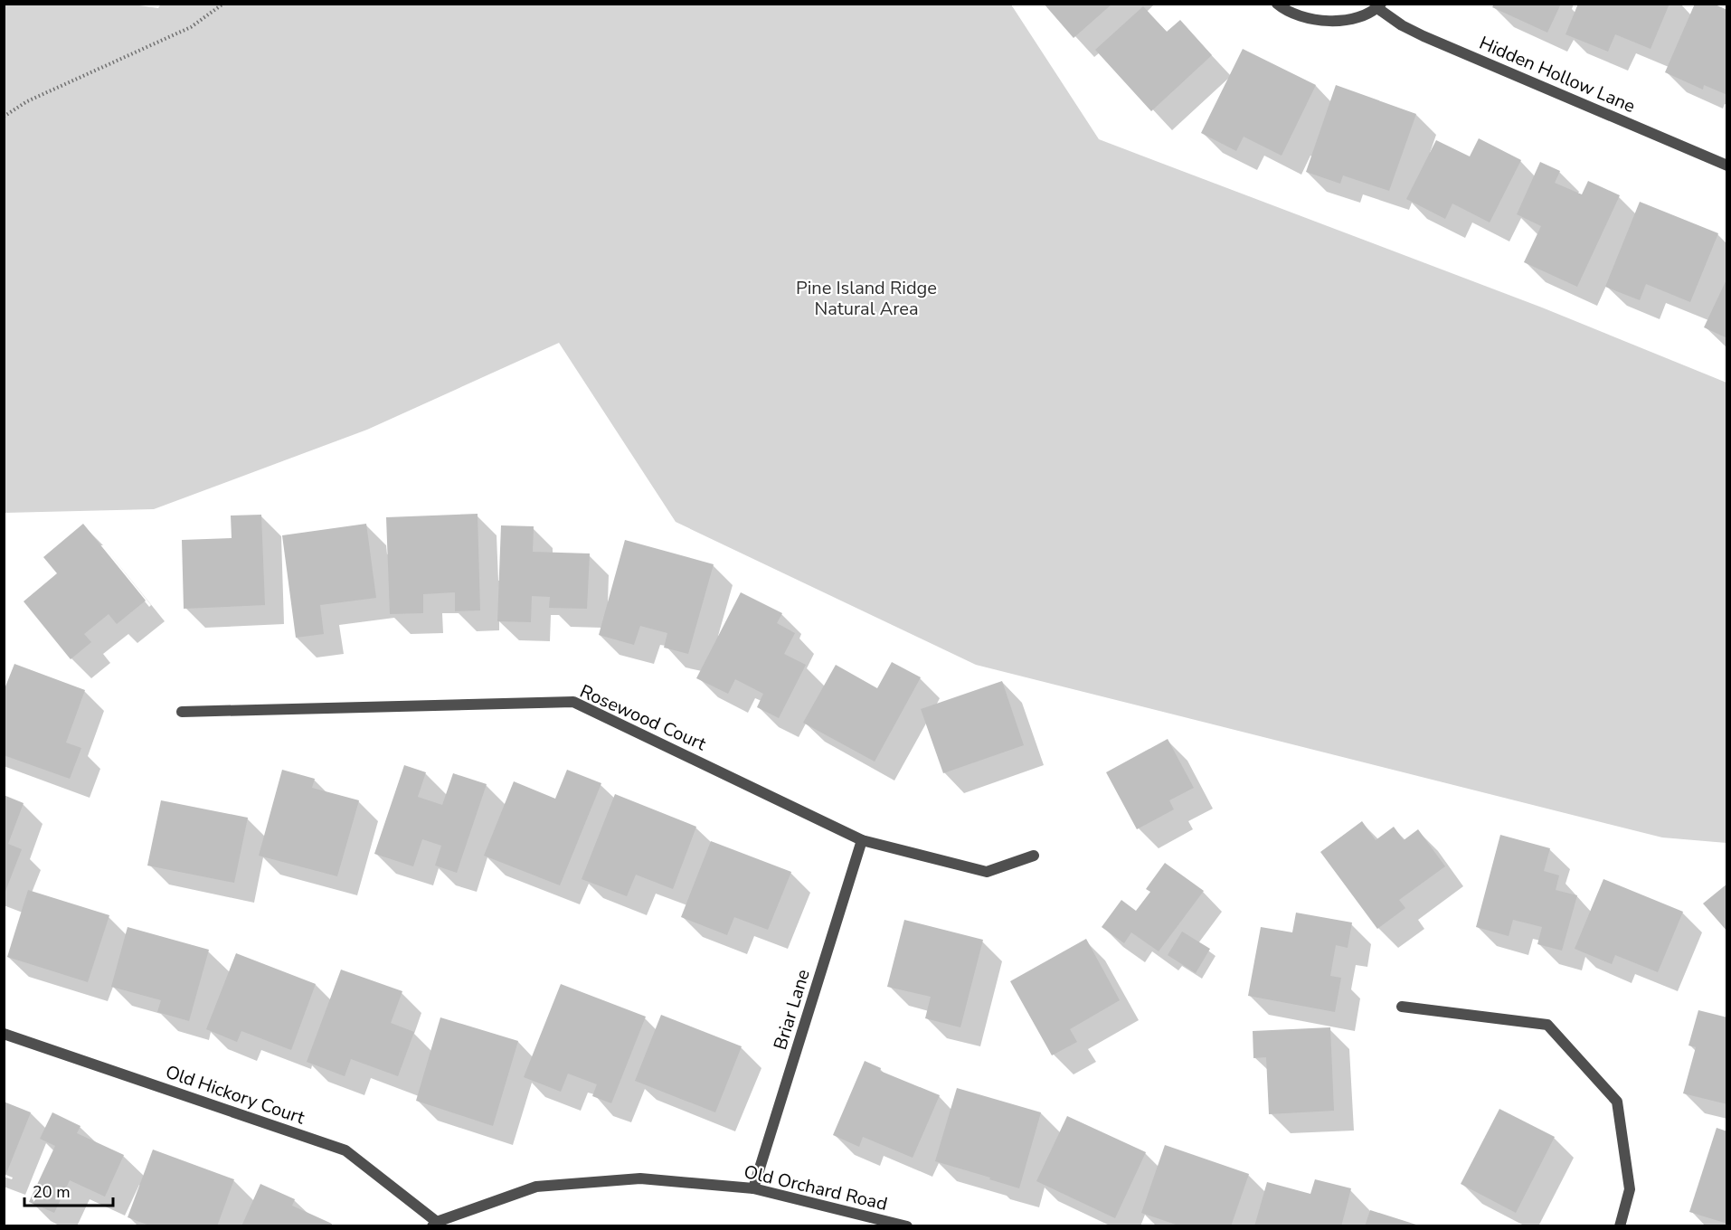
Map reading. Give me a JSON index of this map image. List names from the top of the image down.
{
  "streets": {
    "street": [
      "Hidden Hollow Lane",
      "Rosewood Court",
      "Briar Lane",
      "Old Hickory Court",
      "Old Orchard Road"
    ]
  },
  "crossings": [
    ["Rosewood Court", "Briar Lane"],
    ["Briar Lane", "Old Orchard Road"],
    ["Old Hickory Court", "Old Orchard Road"]
  ],
  "parks": ["Pine Island Ridge Natural Area"],
  "scale_bar": "20 m"
}
